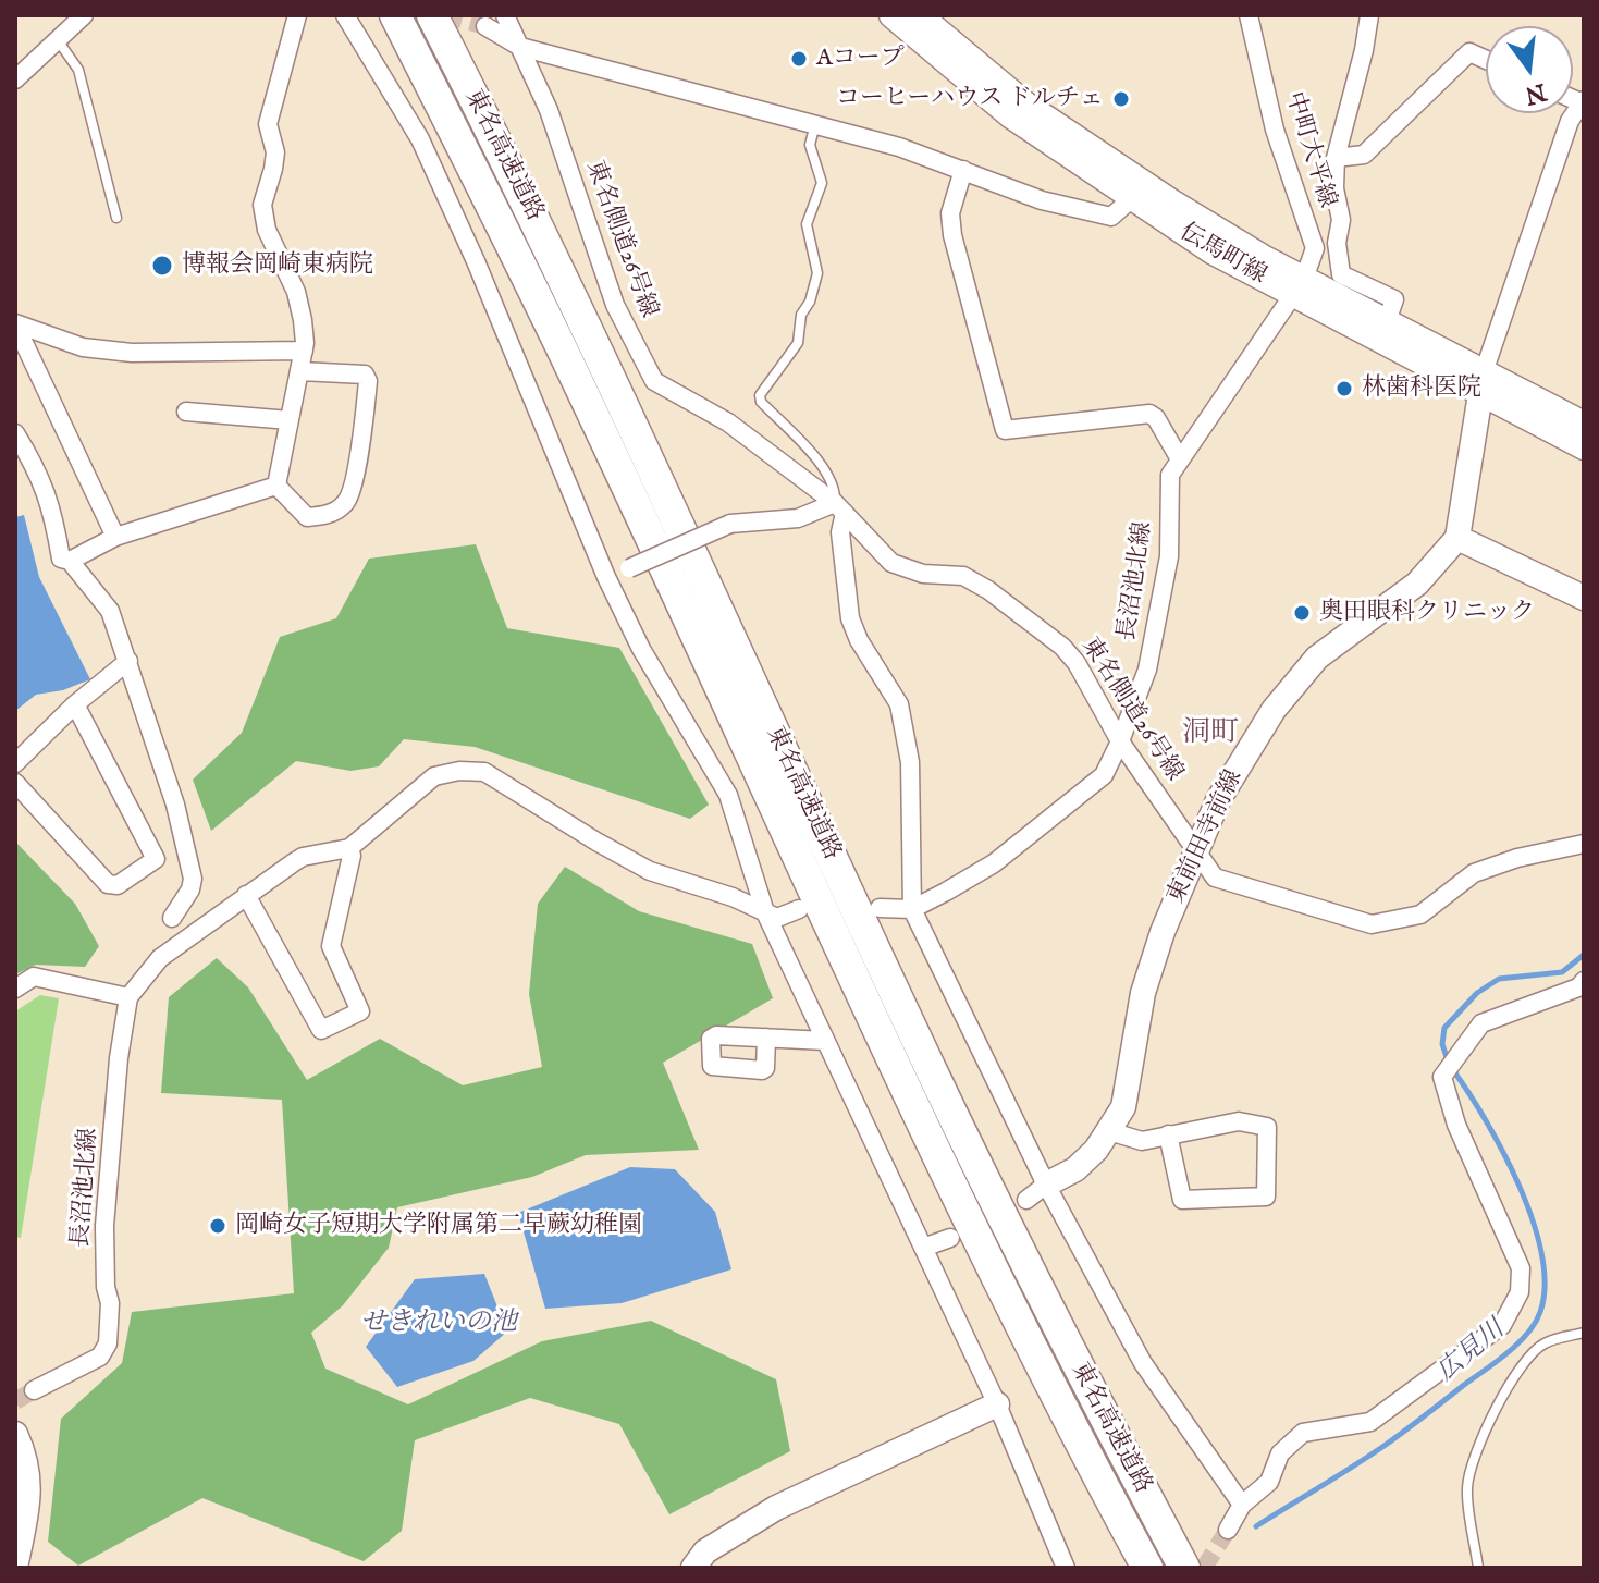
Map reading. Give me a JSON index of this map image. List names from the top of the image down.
{
  "streets": {
    "highway": ["東名高速道路"],
    "street": [
      "中町大平線",
      "東名側道26号線",
      "伝馬町線",
      "長沼池北線",
      "東前田寺前線"
    ]
  },
  "crossings": [
    ["中町大平線", "伝馬町線"],
    ["中町大平線", "長沼池北線"],
    ["東名側道26号線", "長沼池北線"],
    ["東名側道26号線", "東前田寺前線"],
    ["伝馬町線", "長沼池北線"]
  ],
  "districts": ["洞町"],
  "water": ["せきれいの池", "広見川"],
  "places": [
    "Aコープ",
    "コーヒーハウス ドルチェ",
    "博報会岡崎東病院",
    "林歯科医院",
    "奥田眼科クリニック",
    "岡崎女子短期大学附属第二早蕨幼稚園"
  ],
  "north": "bottom"
}
